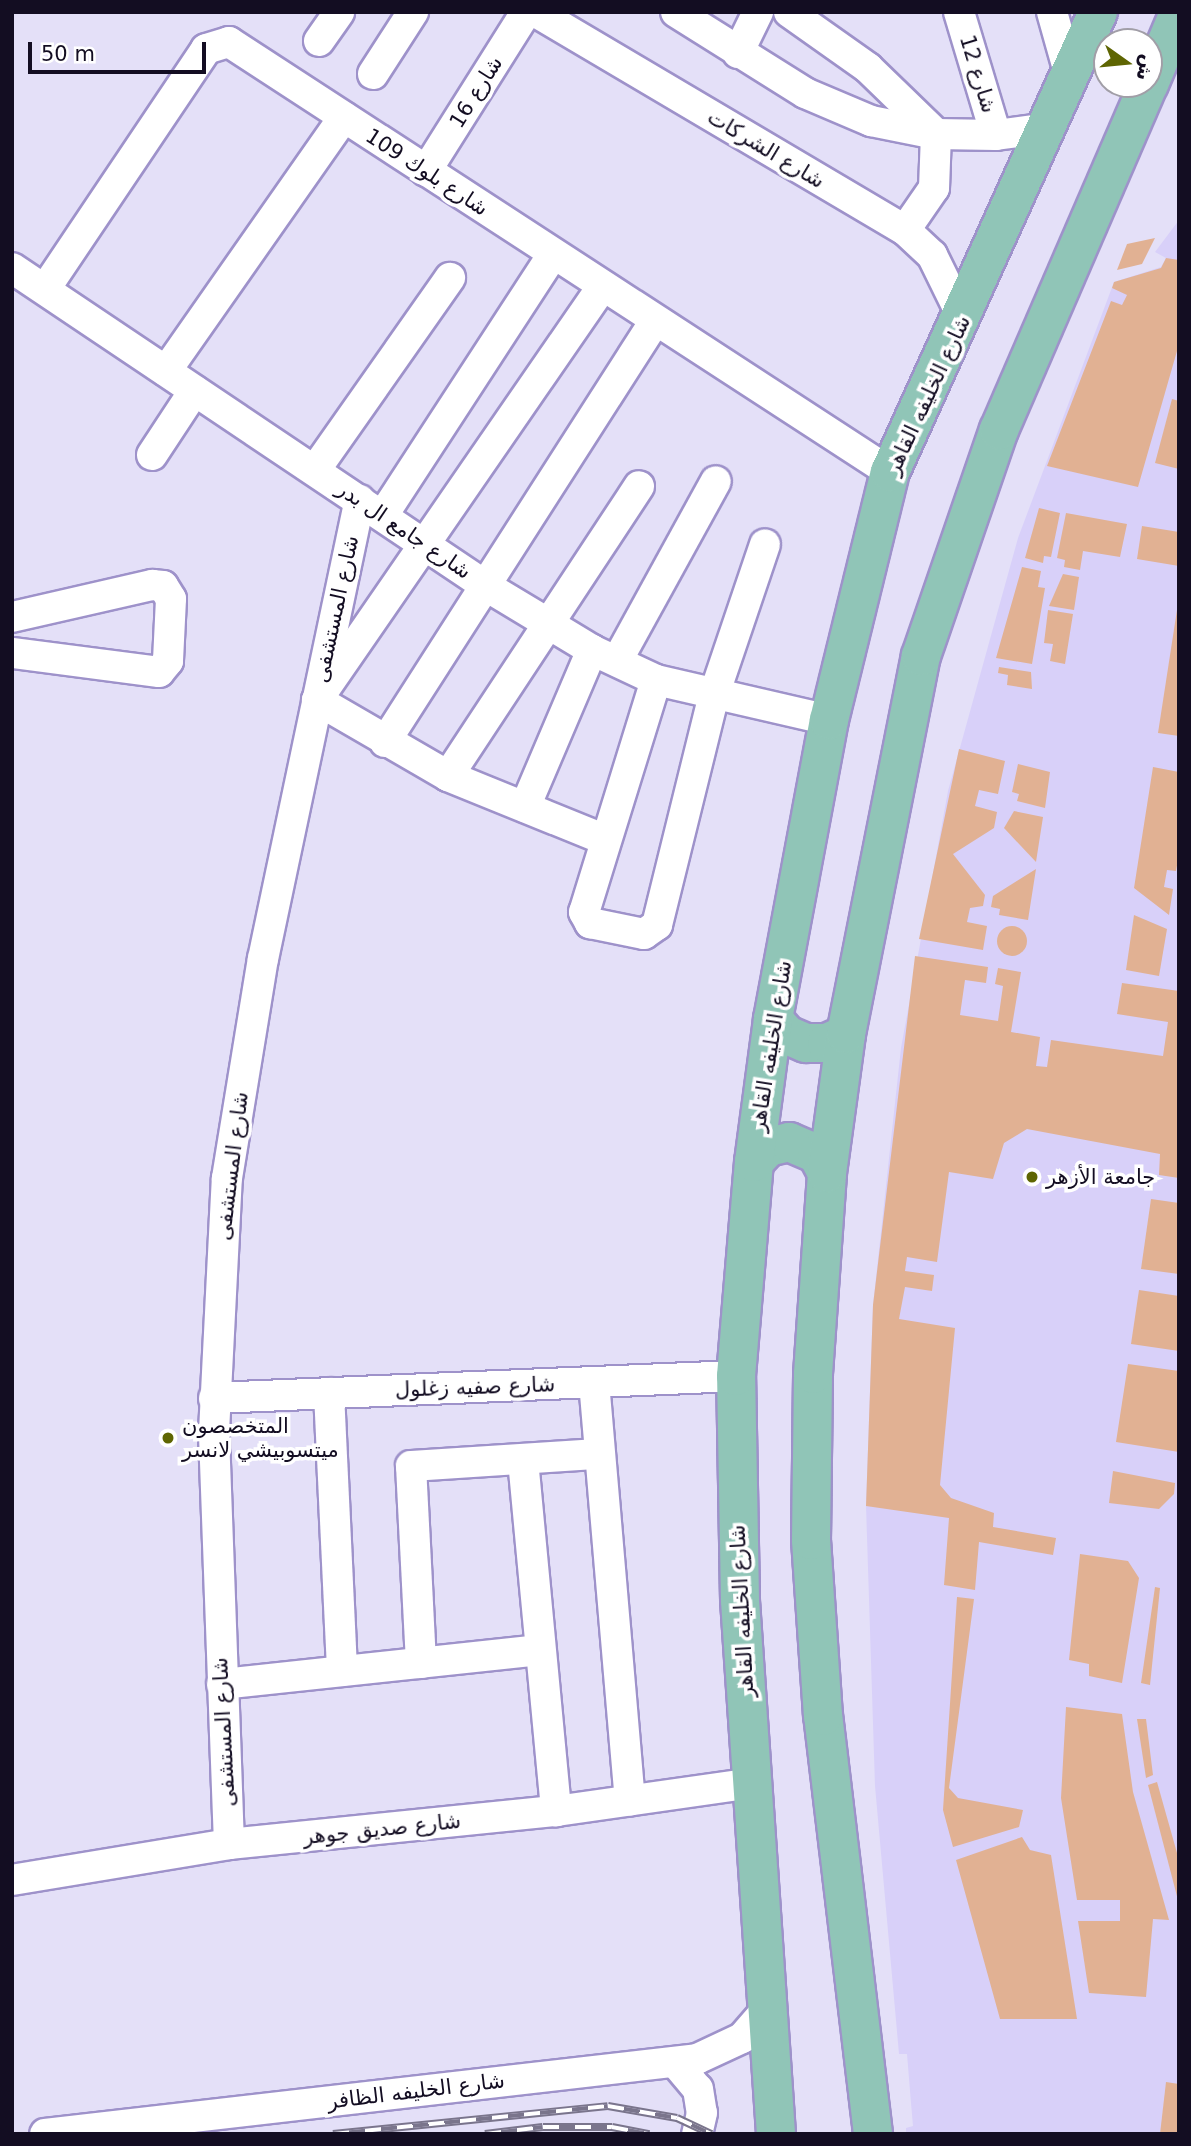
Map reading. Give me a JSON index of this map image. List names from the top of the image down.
{
  "streets": {
    "main road": ["شارع الخليفه القاهر"],
    "street": [
      "شارع 12",
      "شارع 16",
      "شارع الشركات",
      "شارع بلوك 109",
      "شارع جامع ال بدر",
      "شارع المستشفى",
      "شارع صفيه زغلول",
      "شارع صديق جوهر",
      "شارع الخليفه الظافر"
    ]
  },
  "crossings": [
    ["شارع 16", "شارع بلوك 109"],
    ["شارع الشركات", "شارع الخليفه القاهر"],
    ["شارع بلوك 109", "شارع الخليفه القاهر"],
    ["شارع بلوك 109", "شارع جامع ال بدر"],
    ["شارع الخليفه القاهر", "شارع جامع ال بدر"],
    ["شارع الخليفه القاهر", "شارع صفيه زغلول"],
    ["شارع الخليفه القاهر", "شارع صديق جوهر"],
    ["شارع الخليفه القاهر", "شارع الخليفه الظافر"],
    ["شارع جامع ال بدر", "شارع المستشفى"],
    ["شارع المستشفى", "شارع صفيه زغلول"],
    ["شارع المستشفى", "شارع صديق جوهر"]
  ],
  "places": ["جامعة الأزهر", "المتخصصون ميتسوبيشي لانسر"],
  "scale_bar": "50 m",
  "north": "right"
}
